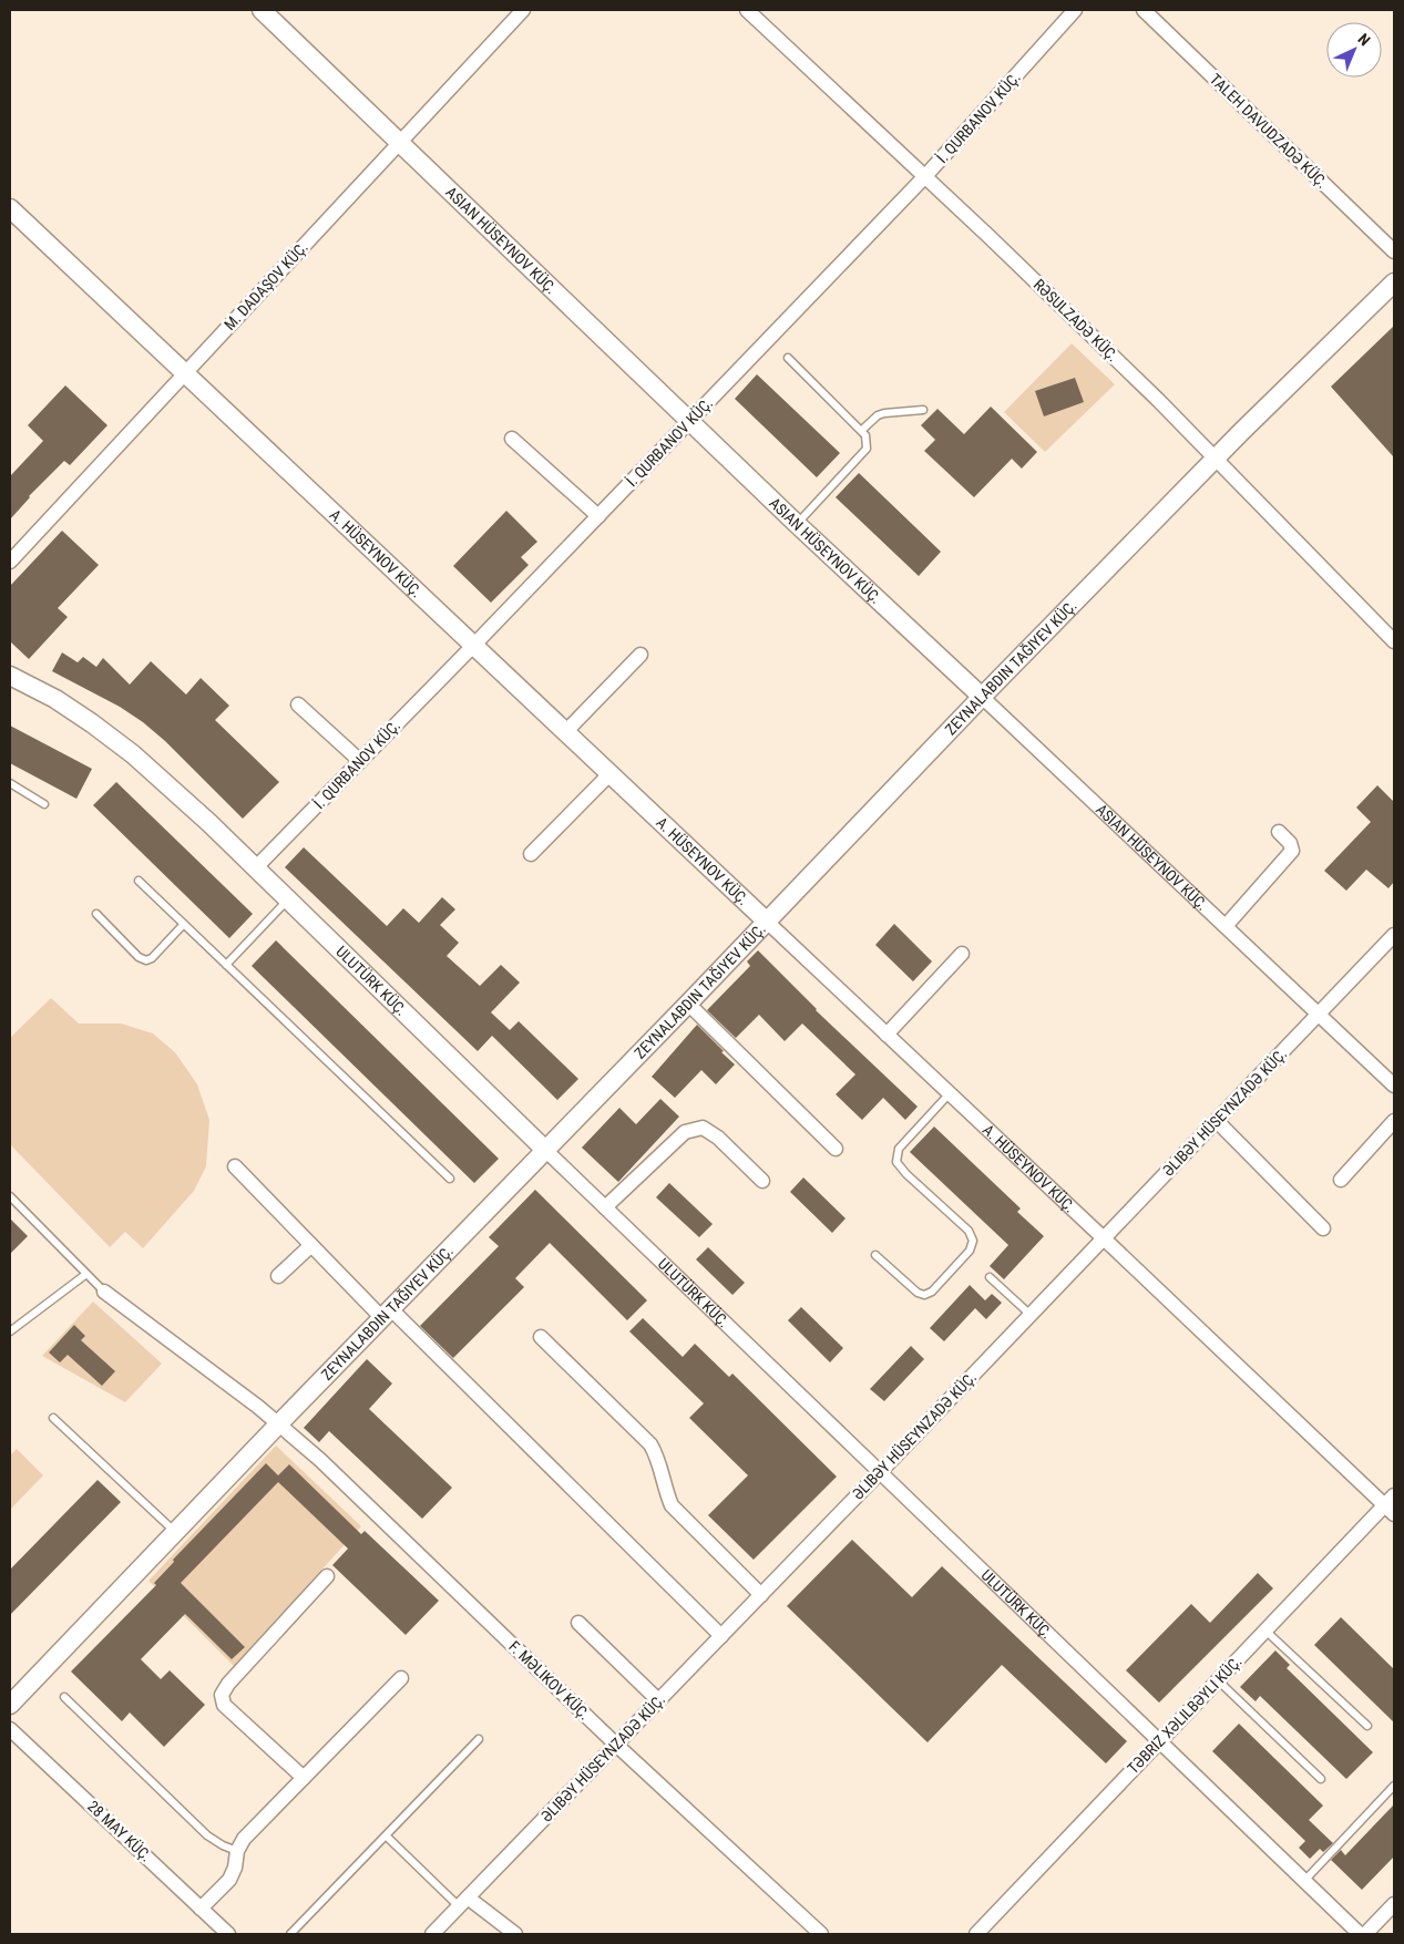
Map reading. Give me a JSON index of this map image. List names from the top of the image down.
{
  "streets": {
    "street": [
      "İ. QURBANOV KÜÇ.",
      "TALEH DAVUDZADƏ KÜÇ.",
      "ASIAN HÜSEYNOV KÜÇ.",
      "M. DADAŞOV KÜÇ.",
      "RƏSULZADƏ KÜÇ.",
      "A. HÜSEYNOV KÜÇ.",
      "ULUTÜRK KÜÇ.",
      "ƏLIBƏY HÜSEYNZADƏ KÜÇ.",
      "F. MƏLIKOV KÜÇ.",
      "TƏBRIZ XƏLILBƏYLI KÜÇ.",
      "28 MAY KÜÇ."
    ]
  },
  "crossings": [
    ["İ. QURBANOV KÜÇ.", "ASIAN HÜSEYNOV KÜÇ."],
    ["İ. QURBANOV KÜÇ.", "RƏSULZADƏ KÜÇ."],
    ["İ. QURBANOV KÜÇ.", "A. HÜSEYNOV KÜÇ."],
    ["İ. QURBANOV KÜÇ.", "ULUTÜRK KÜÇ."],
    ["ASIAN HÜSEYNOV KÜÇ.", "M. DADAŞOV KÜÇ."],
    ["ASIAN HÜSEYNOV KÜÇ.", "ƏLIBƏY HÜSEYNZADƏ KÜÇ."],
    ["M. DADAŞOV KÜÇ.", "A. HÜSEYNOV KÜÇ."],
    ["A. HÜSEYNOV KÜÇ.", "ƏLIBƏY HÜSEYNZADƏ KÜÇ."],
    ["A. HÜSEYNOV KÜÇ.", "TƏBRIZ XƏLILBƏYLI KÜÇ."],
    ["ULUTÜRK KÜÇ.", "ƏLIBƏY HÜSEYNZADƏ KÜÇ."],
    ["ULUTÜRK KÜÇ.", "TƏBRIZ XƏLILBƏYLI KÜÇ."],
    ["ƏLIBƏY HÜSEYNZADƏ KÜÇ.", "F. MƏLIKOV KÜÇ."]
  ],
  "north": "top right"
}
